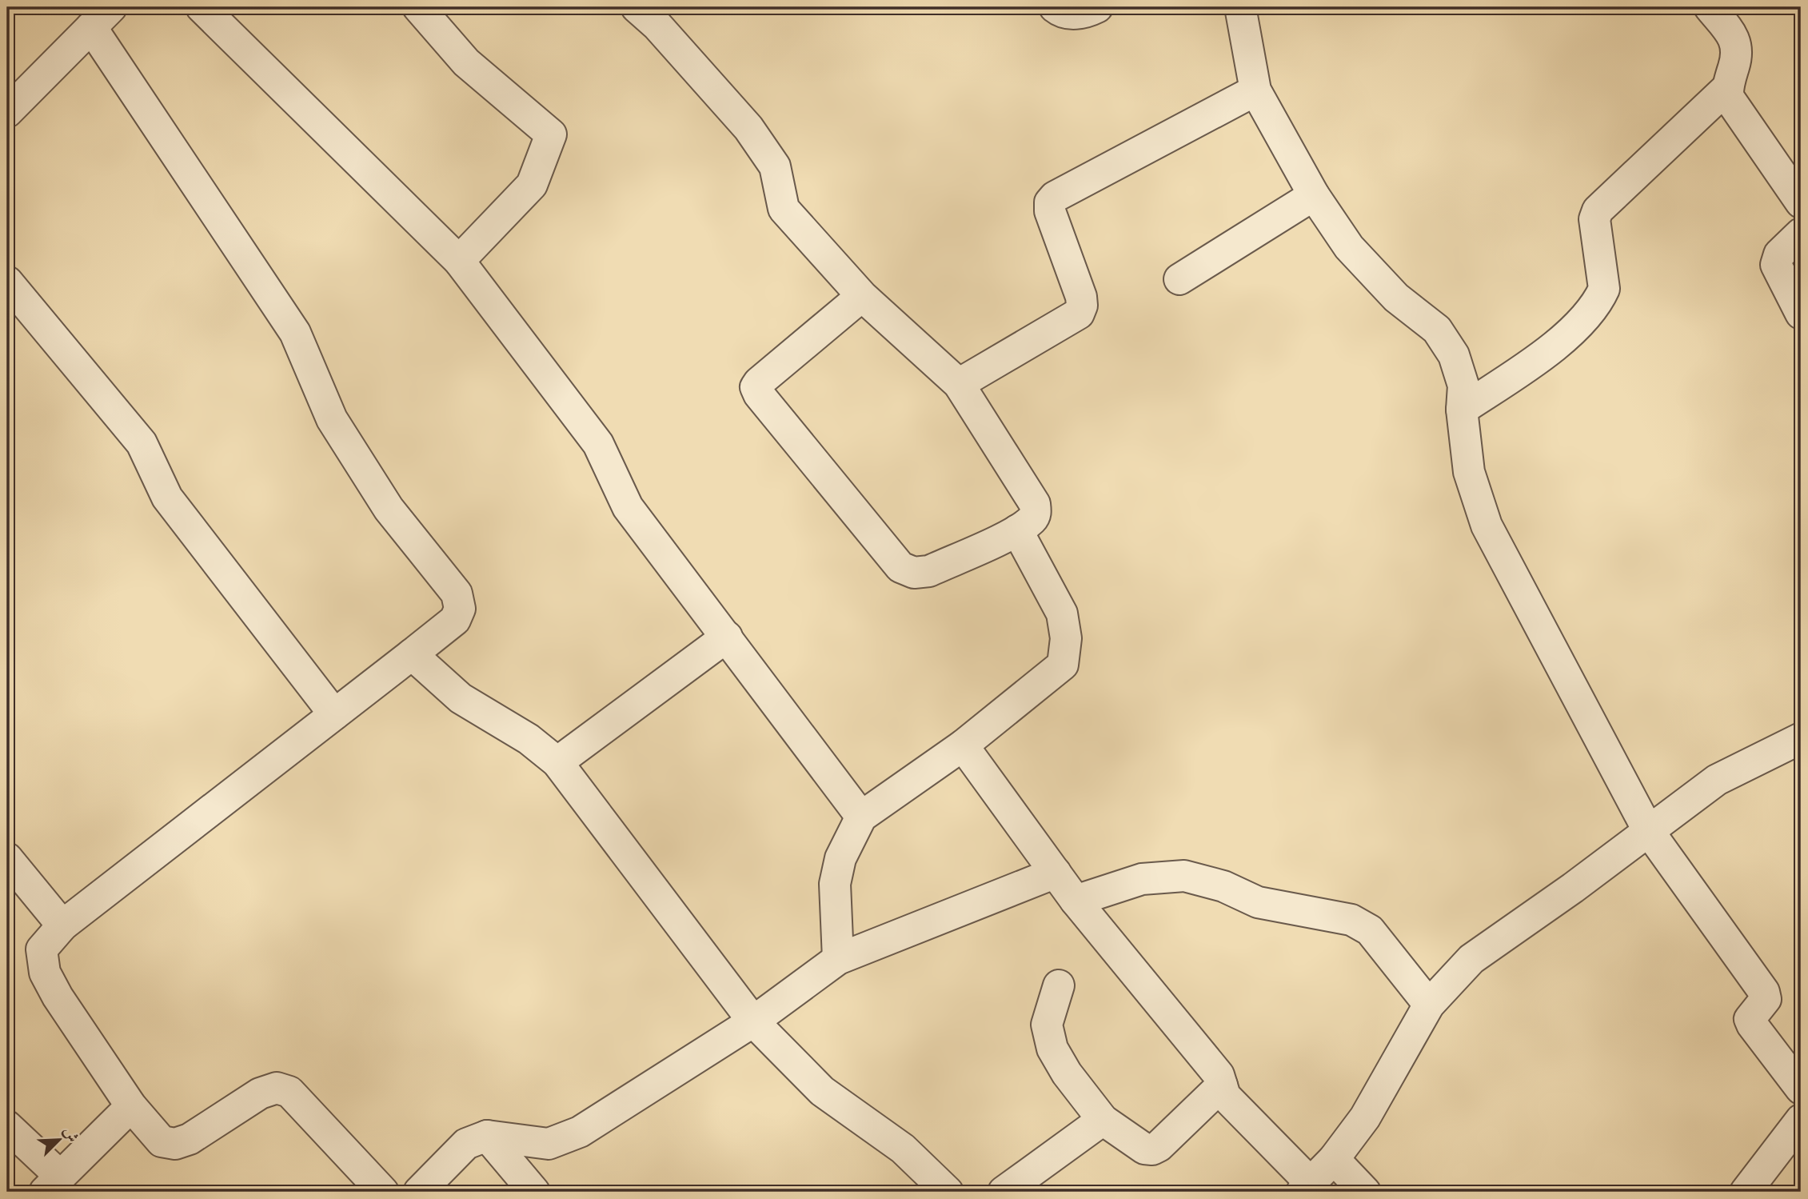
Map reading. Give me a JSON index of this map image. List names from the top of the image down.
{
  "north": "top right"
}
